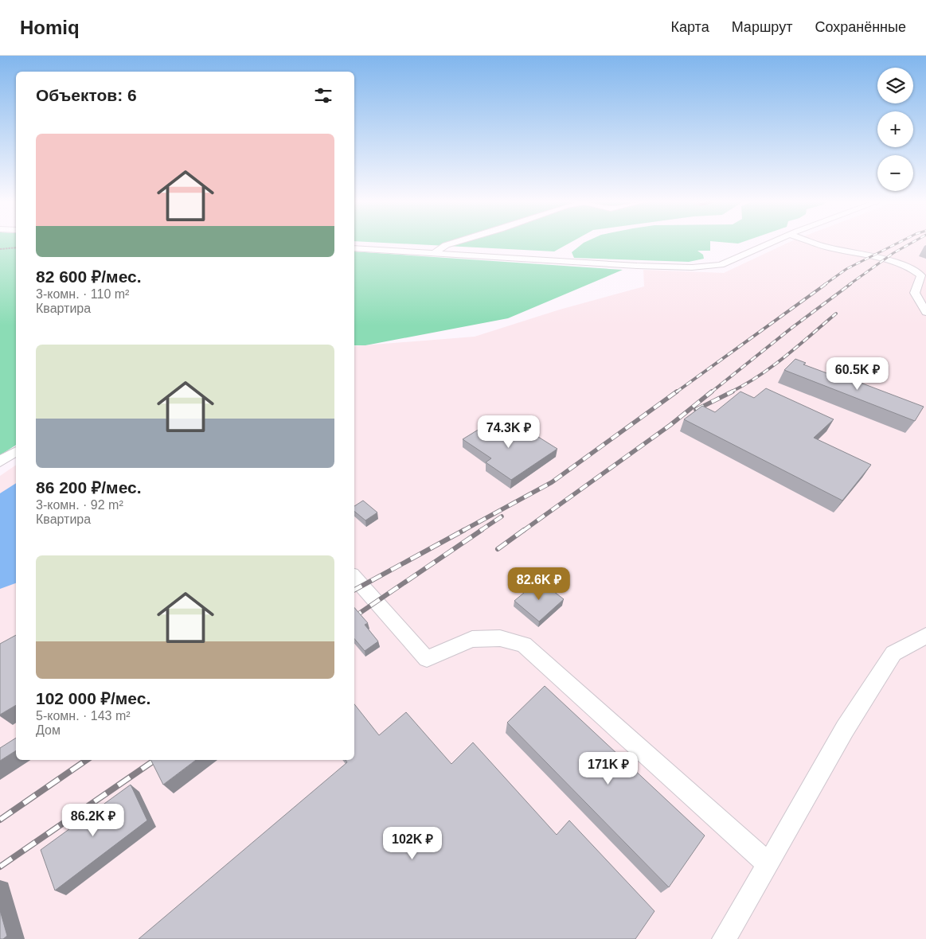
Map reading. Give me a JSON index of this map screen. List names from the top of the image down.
{
  "page": {
    "header": "Homiq",
    "nav": ["Карта", "Маршрут", "Сохранённые"],
    "map_buttons": ["+", "−"],
    "heading": "Объектов: 6",
    "list": [
      {
        "name": "82 600 ₽/мес.",
        "note": "3-комн. · 110 m² · Квартира"
      },
      {
        "name": "86 200 ₽/мес.",
        "note": "3-комн. · 92 m² · Квартира"
      },
      {
        "name": "102 000 ₽/мес.",
        "note": "5-комн. · 143 m² · Дом"
      }
    ],
    "price": [
      "60.5K ₽",
      "74.3K ₽",
      "82.6K ₽",
      "171K ₽",
      "86.2K ₽",
      "102K ₽"
    ]
  }
}
